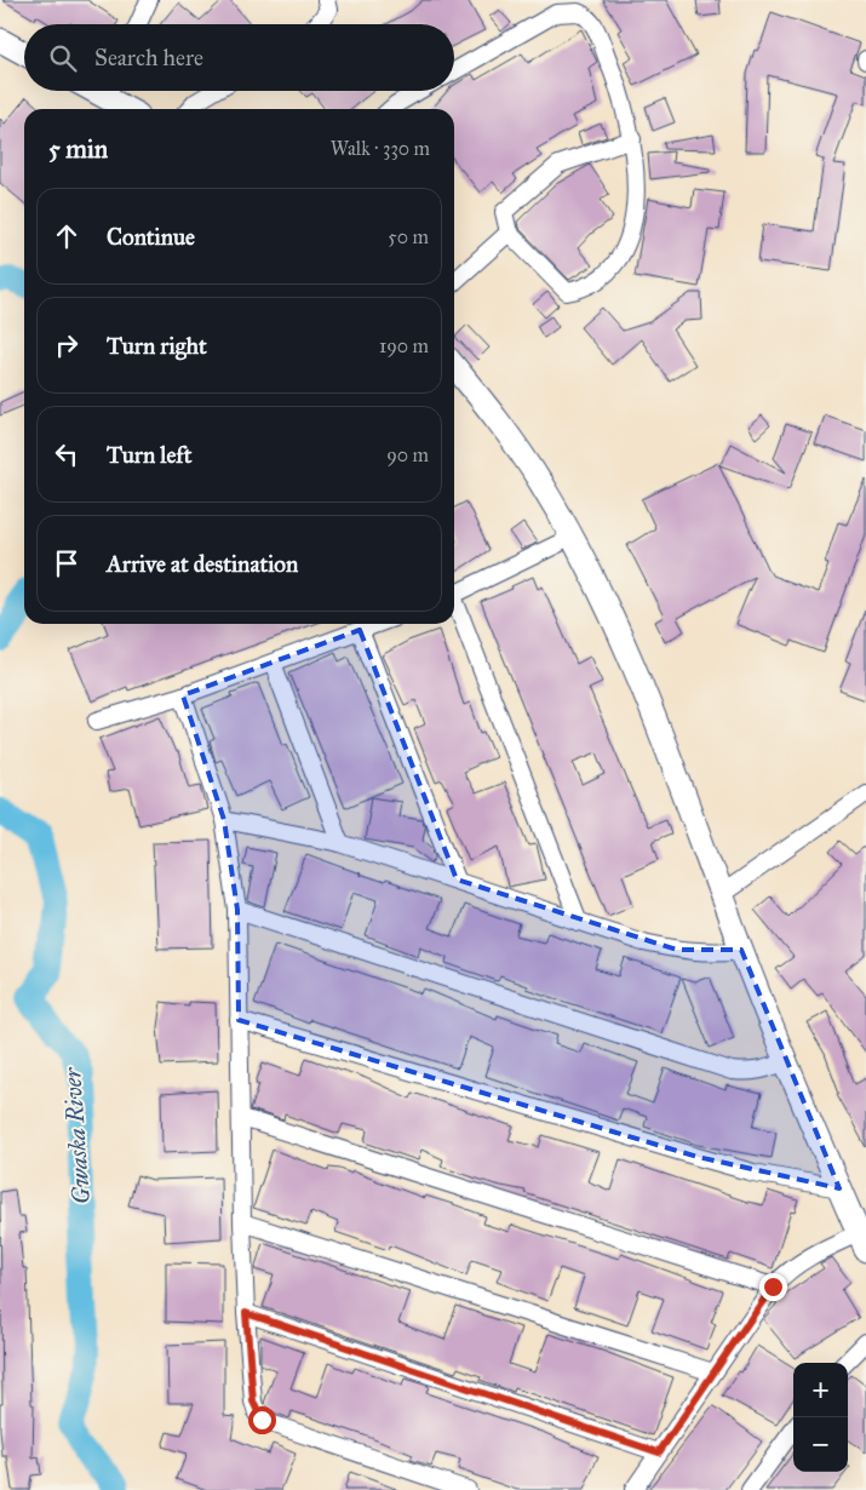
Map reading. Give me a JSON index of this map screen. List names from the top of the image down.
{
  "water": ["Gwaska River"],
  "page": {
    "search": "Search here",
    "heading": ["5 min", "Walk · 330 m"],
    "list": [
      ["Continue", "50 m"],
      ["Turn right", "190 m"],
      ["Turn left", "90 m"],
      "Arrive at destination"
    ],
    "map_buttons": ["+", "−"]
  }
}
